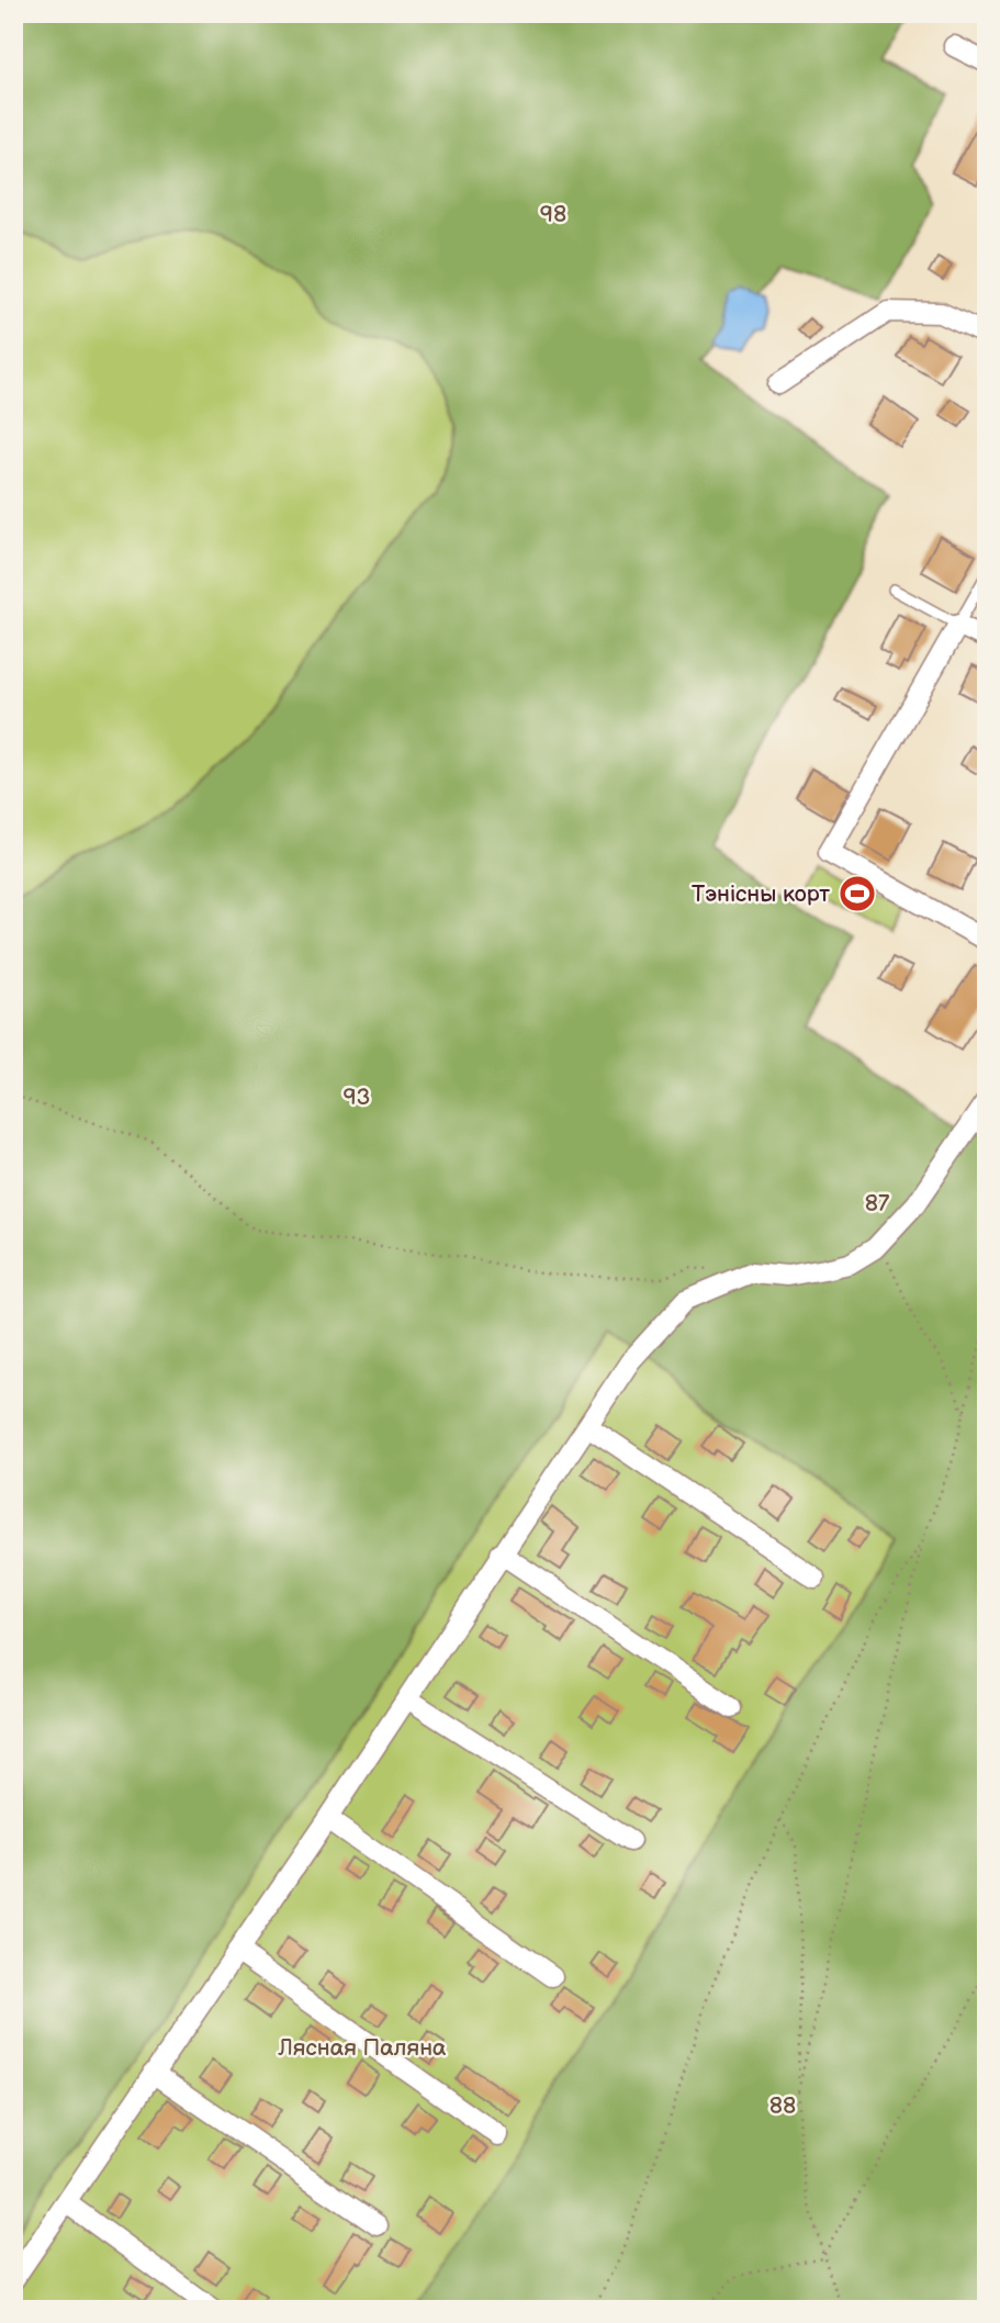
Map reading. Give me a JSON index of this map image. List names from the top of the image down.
{
  "parks": [
    "98",
    "93",
    "87",
    "Лясная Паляна",
    "88"
  ],
  "places": {
    "sports": ["Тэнісны корт"]
  }
}
